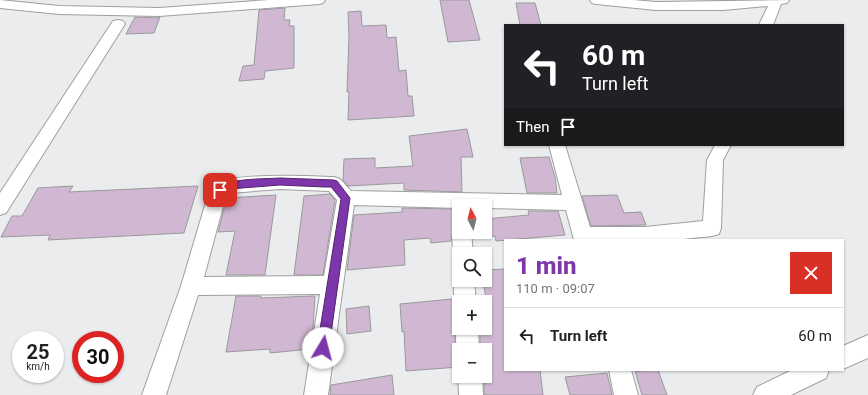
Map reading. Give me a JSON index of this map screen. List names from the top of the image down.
{
  "north": "top",
  "page": {
    "turn": ["60 m", "Turn left"],
    "then": "Then",
    "map_buttons": ["+", "−"],
    "heading": ["1 min", "110 m · 09:07"],
    "list": [
      {
        "name": "Turn left",
        "value": "60 m"
      }
    ],
    "speed": "25 km/h",
    "limit": "30"
  }
}
